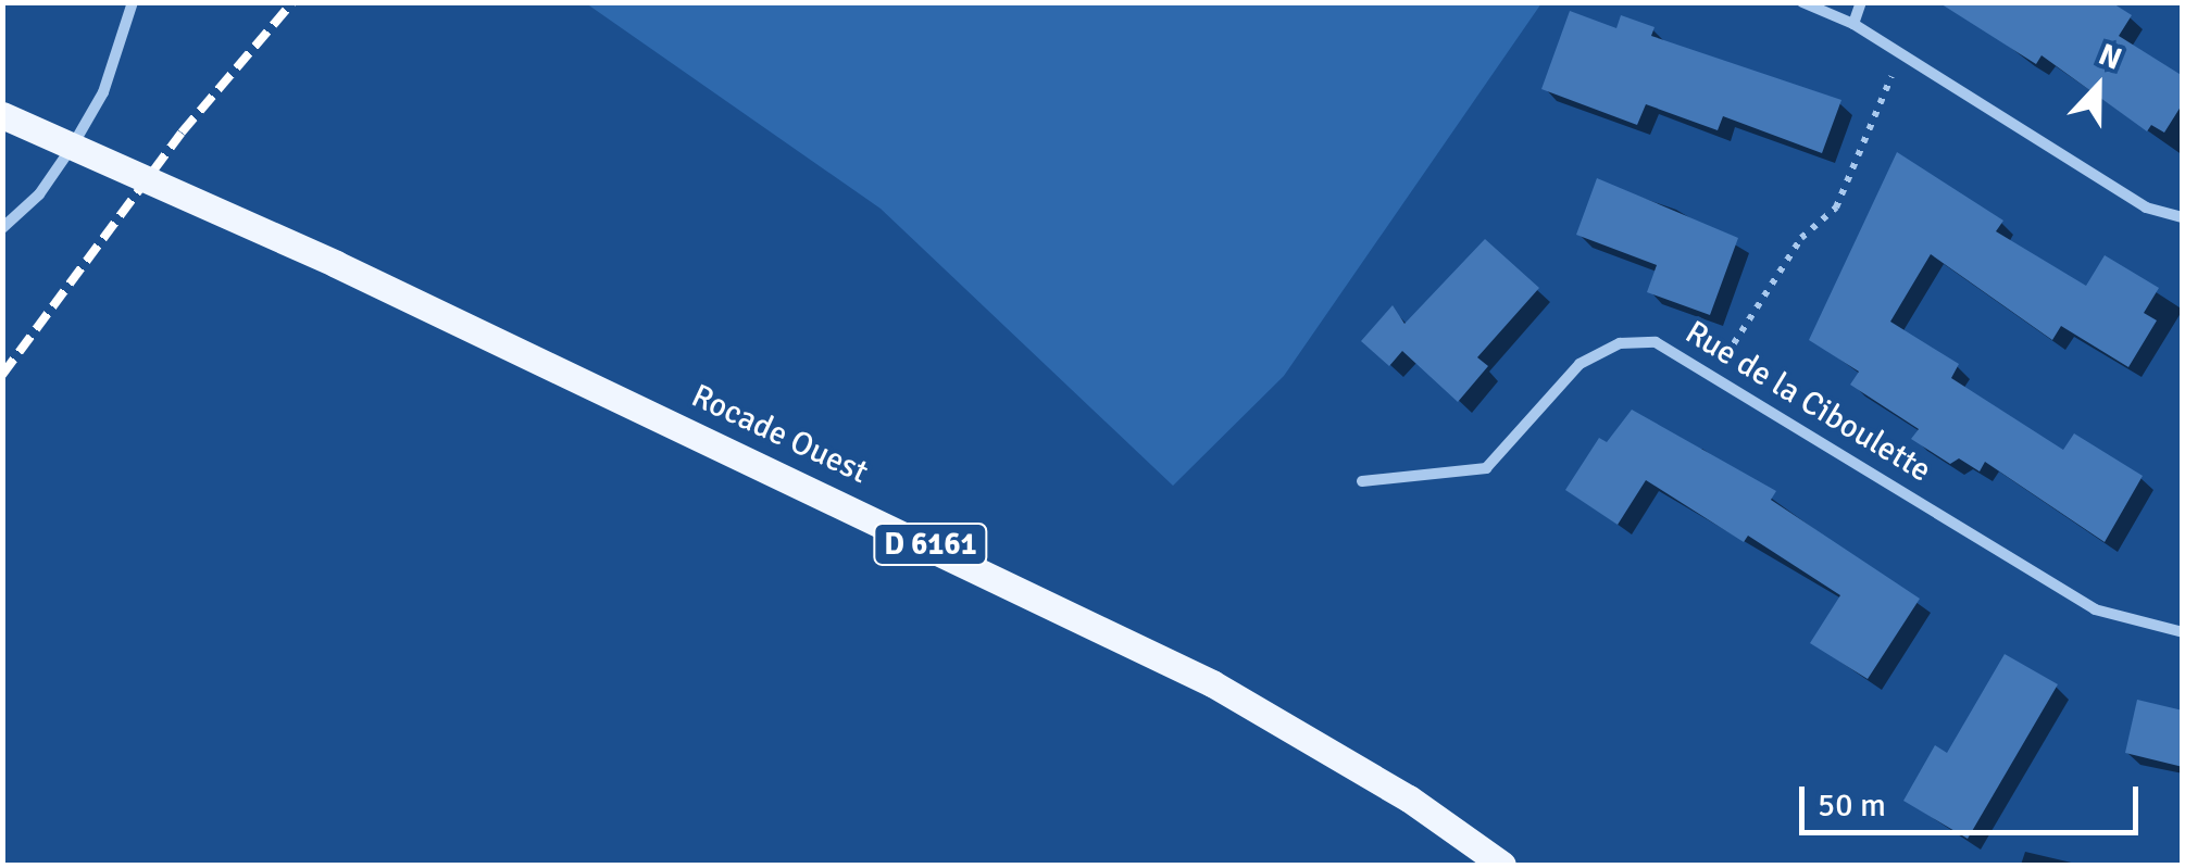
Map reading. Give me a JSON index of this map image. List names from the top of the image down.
{
  "streets": {
    "main road": ["Rocade Ouest", "D 6161"],
    "street": ["Rue de la Ciboulette"]
  },
  "scale_bar": "50 m",
  "north": "top"
}
